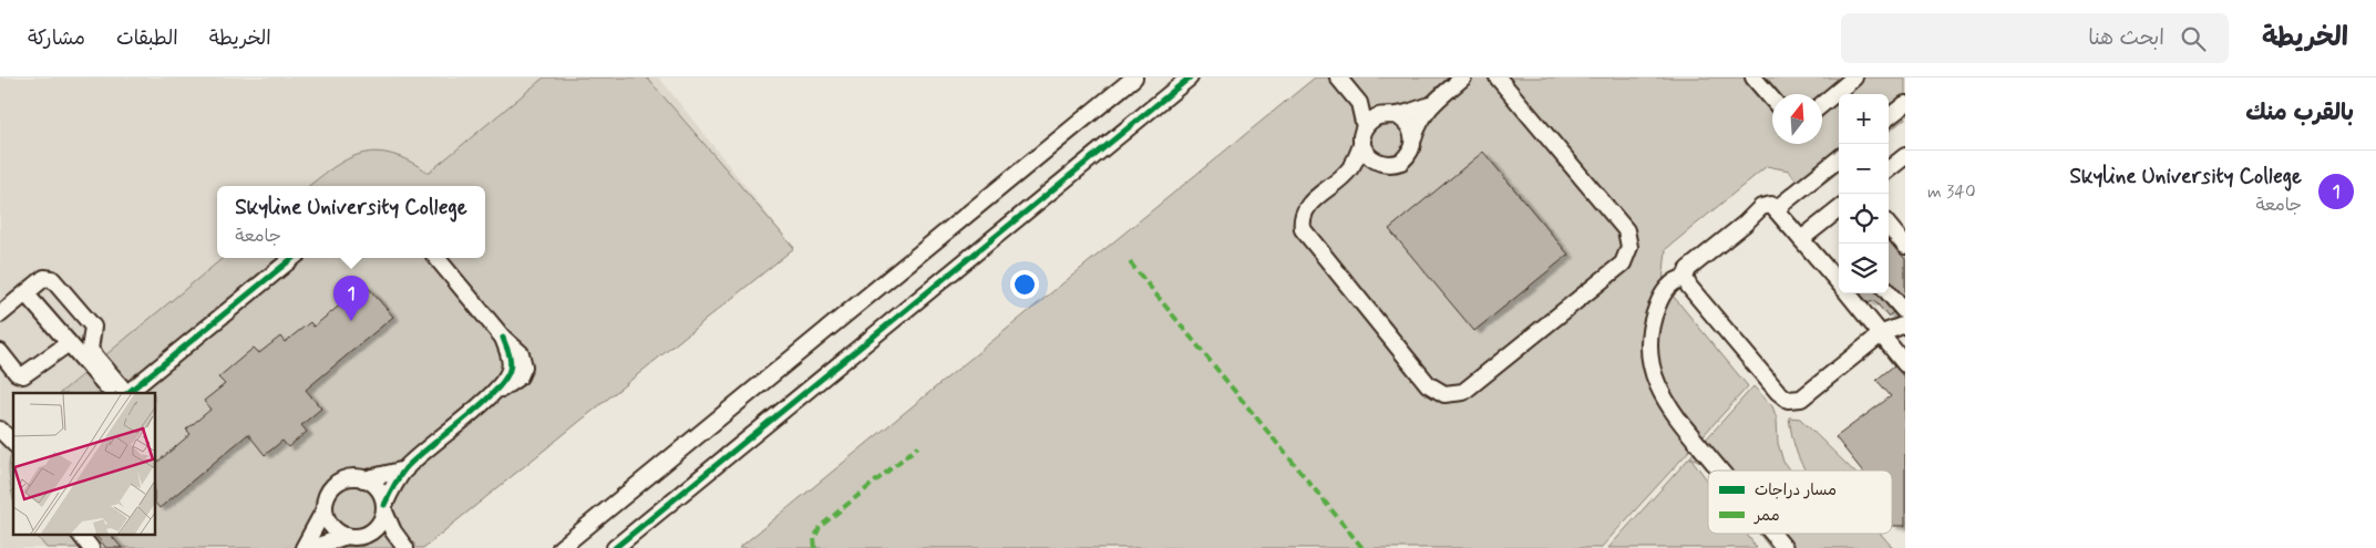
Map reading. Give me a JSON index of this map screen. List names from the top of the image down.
{
  "legend": ["مسار دراجات", "ممر"],
  "north": "top",
  "page": {
    "header": "الخريطة",
    "search": "ابحث هنا",
    "nav": ["الخريطة", "الطبقات", "مشاركة"],
    "heading": "بالقرب منك",
    "map_buttons": ["+", "−"],
    "list": [
      {
        "mark": "1",
        "name": "Skyline University College",
        "note": "جامعة",
        "value": "340 m"
      }
    ],
    "popup": ["Skyline University College", "جامعة"],
    "pins": "1"
  }
}
